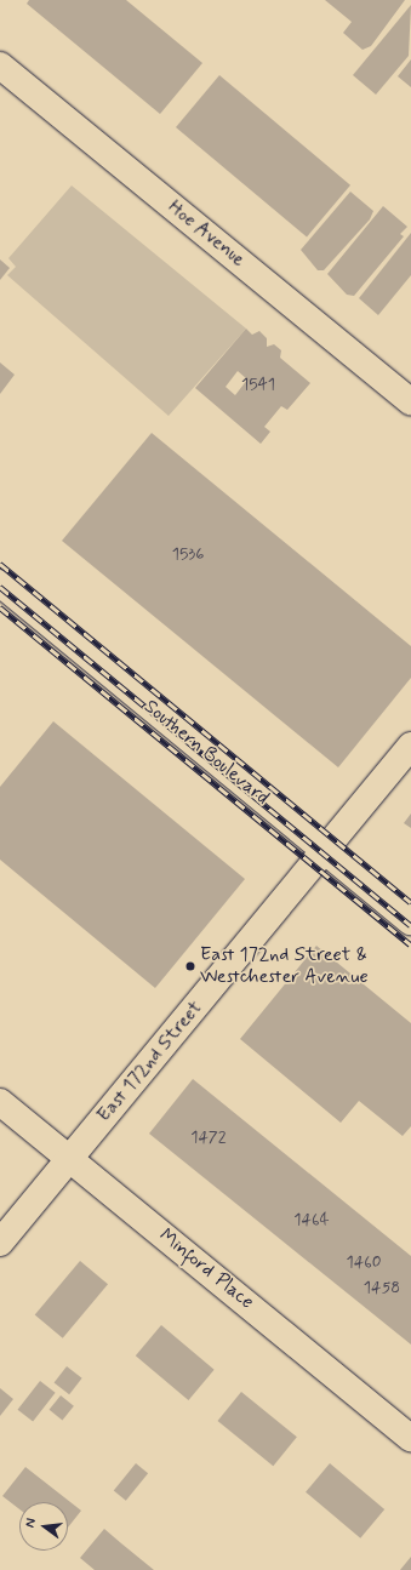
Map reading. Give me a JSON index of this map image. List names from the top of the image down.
{
  "streets": {
    "street": [
      "Hoe Avenue",
      "Southern Boulevard",
      "East 172nd Street",
      "Minford Place"
    ]
  },
  "crossings": [
    ["Southern Boulevard", "East 172nd Street"],
    ["East 172nd Street", "Minford Place"]
  ],
  "places": ["East 172nd Street & Westchester Avenue"],
  "house_numbers": [
    "1541",
    "1536",
    "1472",
    "1464",
    "1460",
    "1458"
  ],
  "north": "left"
}
